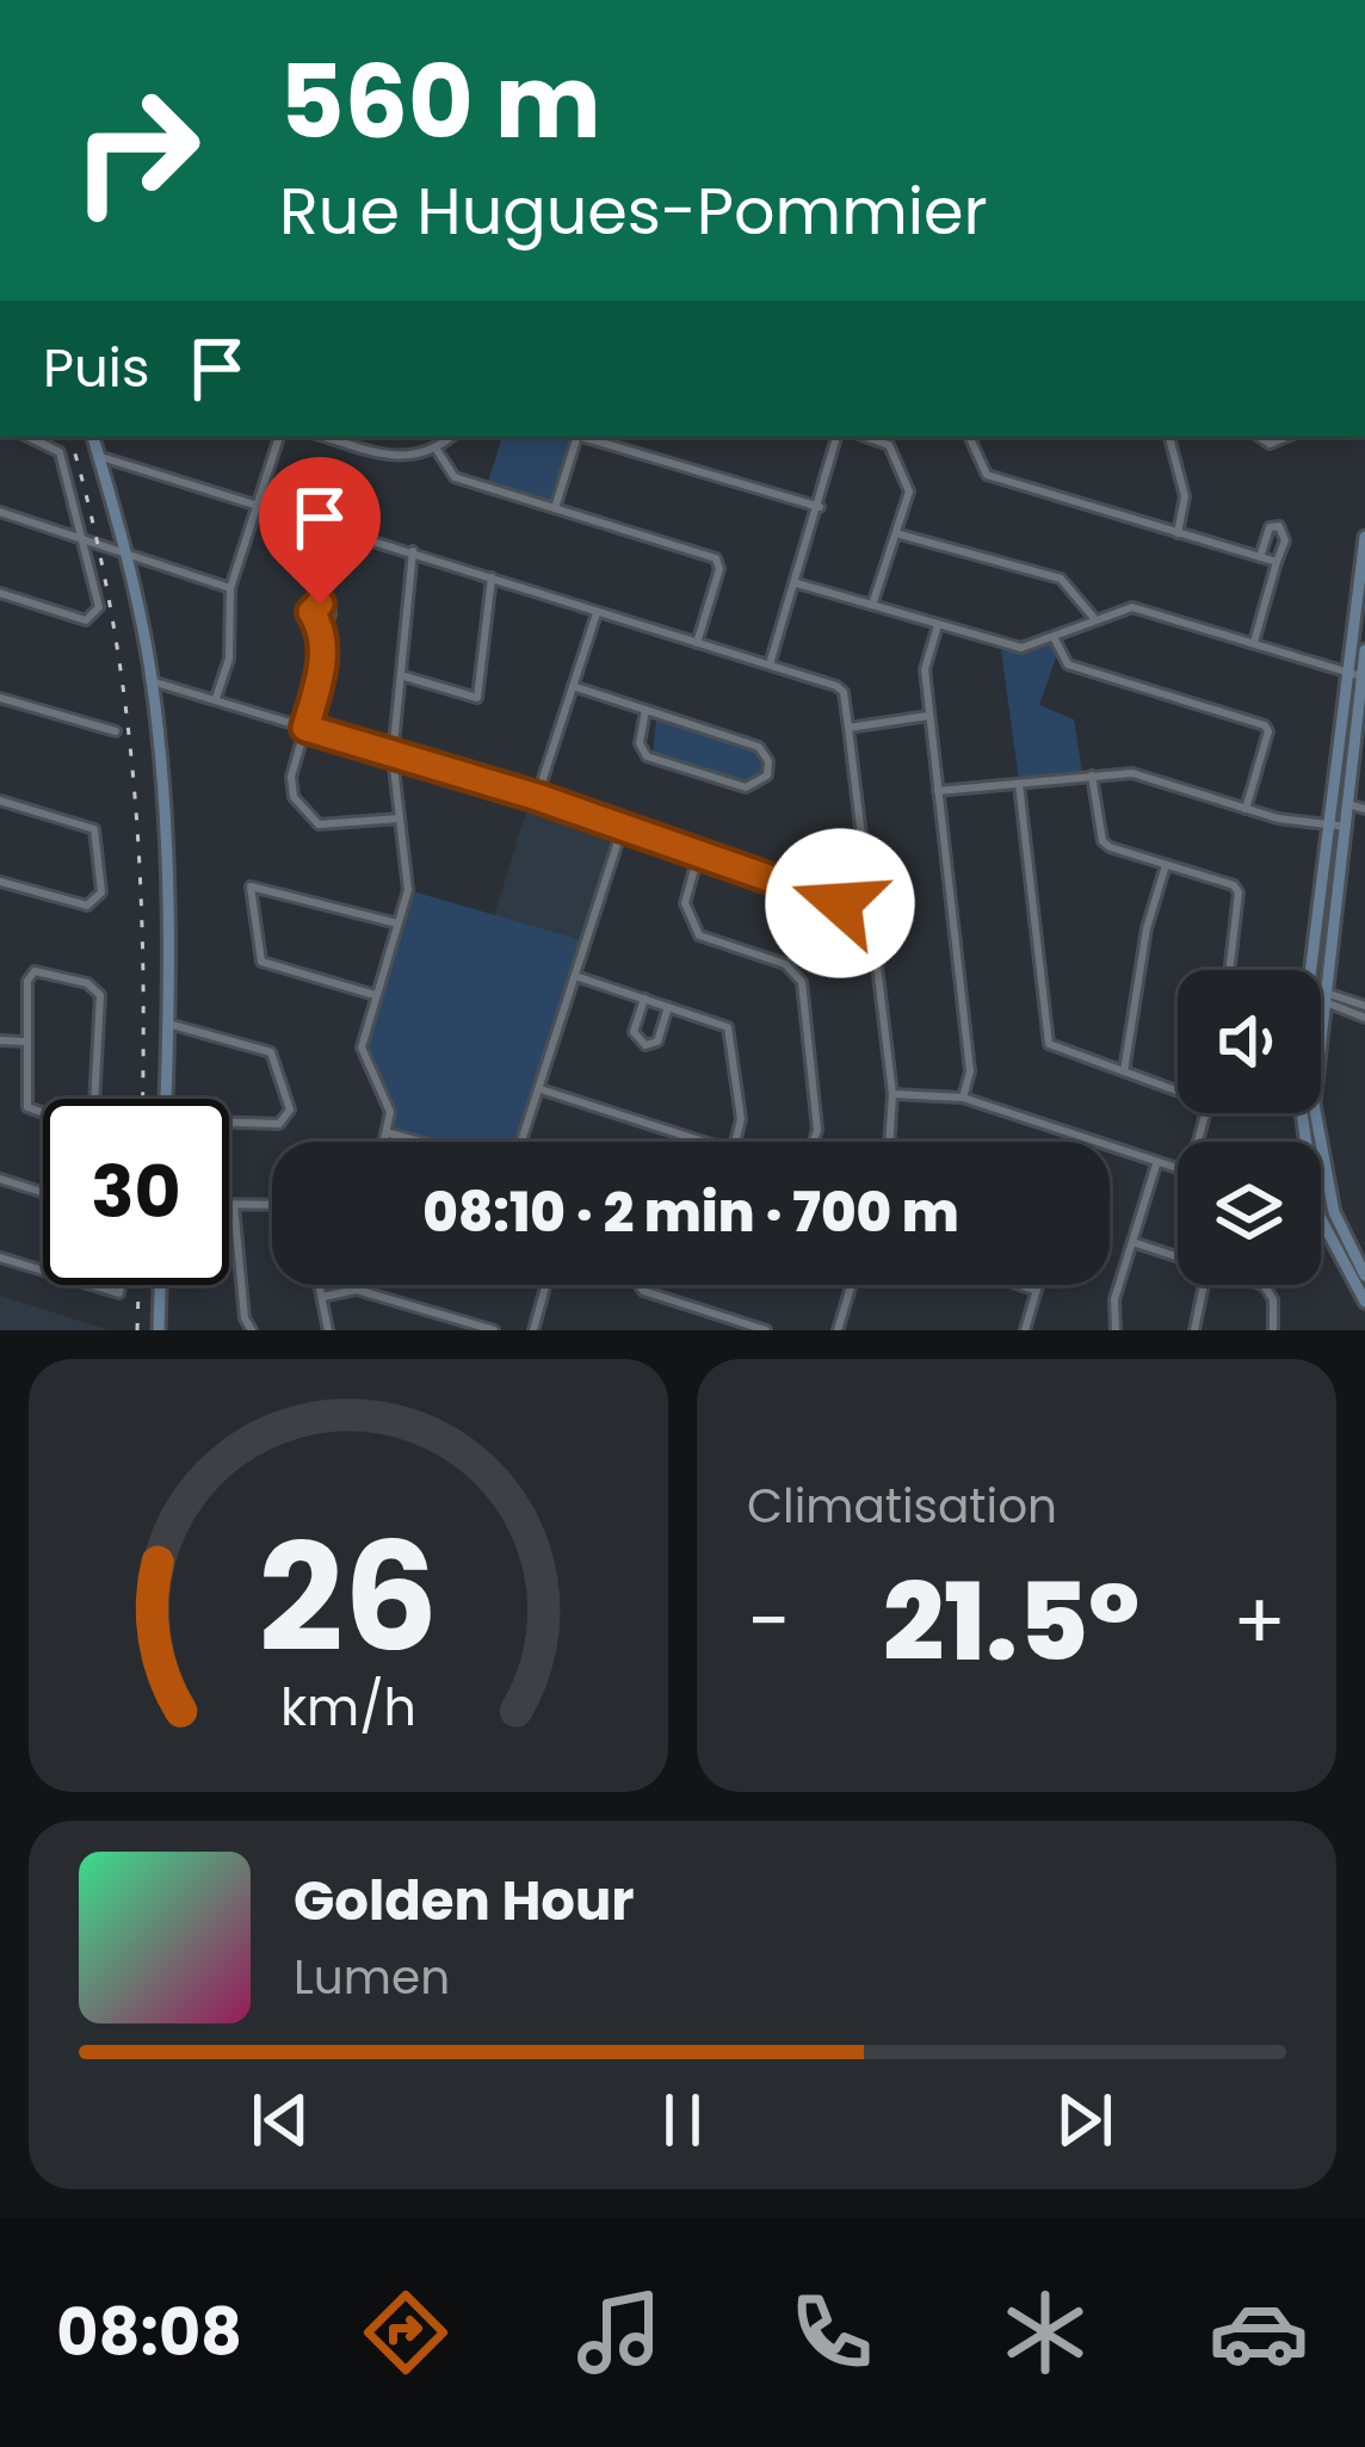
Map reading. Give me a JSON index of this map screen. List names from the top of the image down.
{
  "page": {
    "turn": ["560 m", "Rue Hugues-Pommier"],
    "then": "Puis",
    "limit": "30",
    "trip": "08:10 · 2 min · 700 m",
    "tile": "Climatisation",
    "heat": ["−", "21.5°", "+"],
    "song": ["Golden Hour", "Lumen"],
    "tabs": "08:08",
    "gauge": ["26", "km/h"]
  }
}
